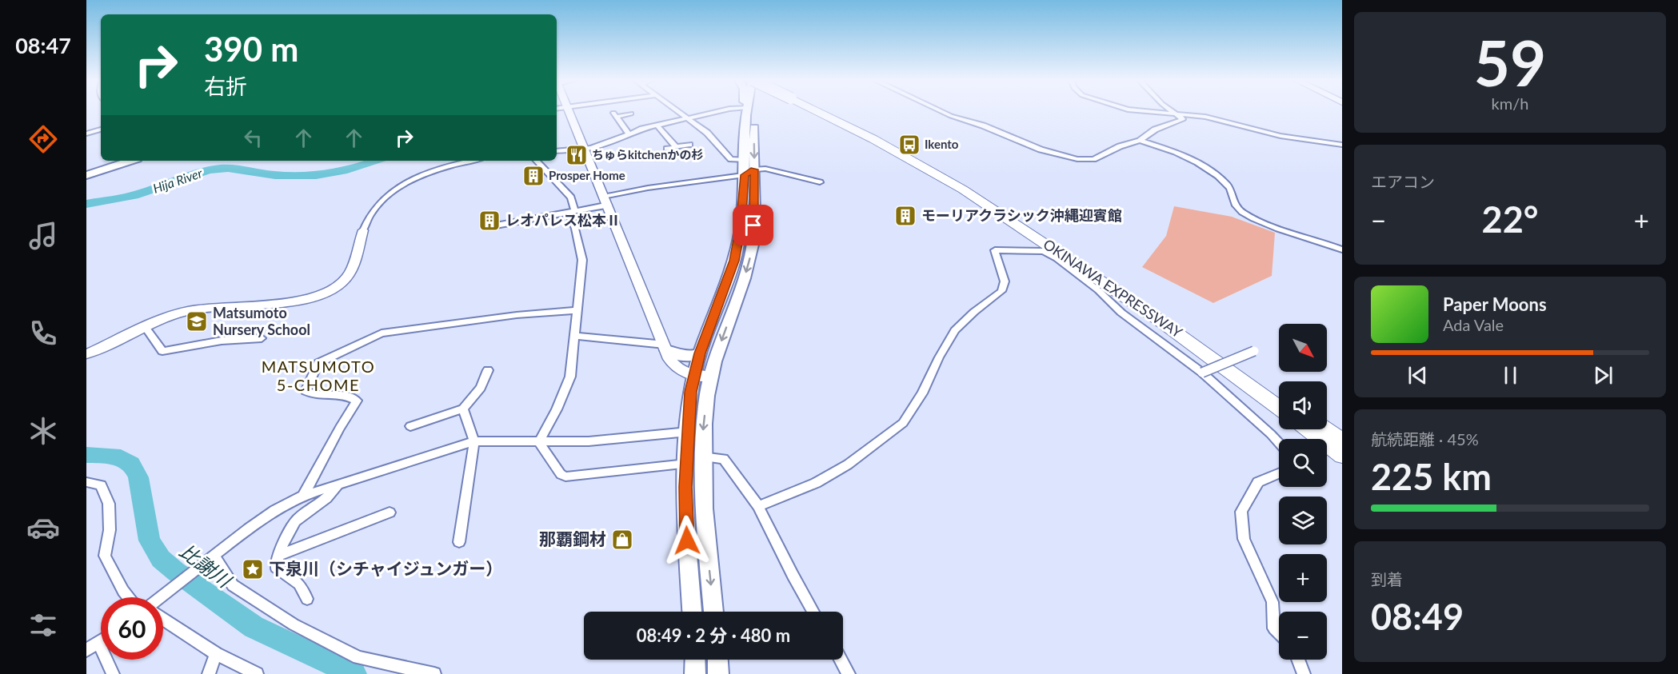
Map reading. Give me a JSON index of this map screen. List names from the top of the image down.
{
  "streets": {
    "highway": ["OKINAWA EXPRESSWAY"]
  },
  "districts": ["MATSUMOTO 5-CHOME"],
  "water": ["Hija River", "比謝川"],
  "places": {
    "bus stop": ["Ikento"],
    "restaurant": ["ちゅらkitchenかの杉"],
    "building": ["Prosper Home", "モーリアクラシック沖縄迎賓館", "レオパレス松本Ⅱ"],
    "school or university": ["Matsumoto Nursery School"],
    "shop": ["那覇鋼材"],
    "place": ["下泉川（シチャイジュンガー）"]
  },
  "north": "bottom right",
  "page": {
    "tabs": "08:47",
    "tile": [
      ["59", "km/h"],
      "エアコン",
      ["航続距離 · 45%", "225 km"],
      ["到着", "08:49"]
    ],
    "turn": ["390 m", "右折"],
    "heat": ["−", "22°", "+"],
    "song": ["Paper Moons", "Ada Vale"],
    "map_buttons": ["+", "−"],
    "limit": "60",
    "trip": "08:49 · 2 分 · 480 m"
  }
}
